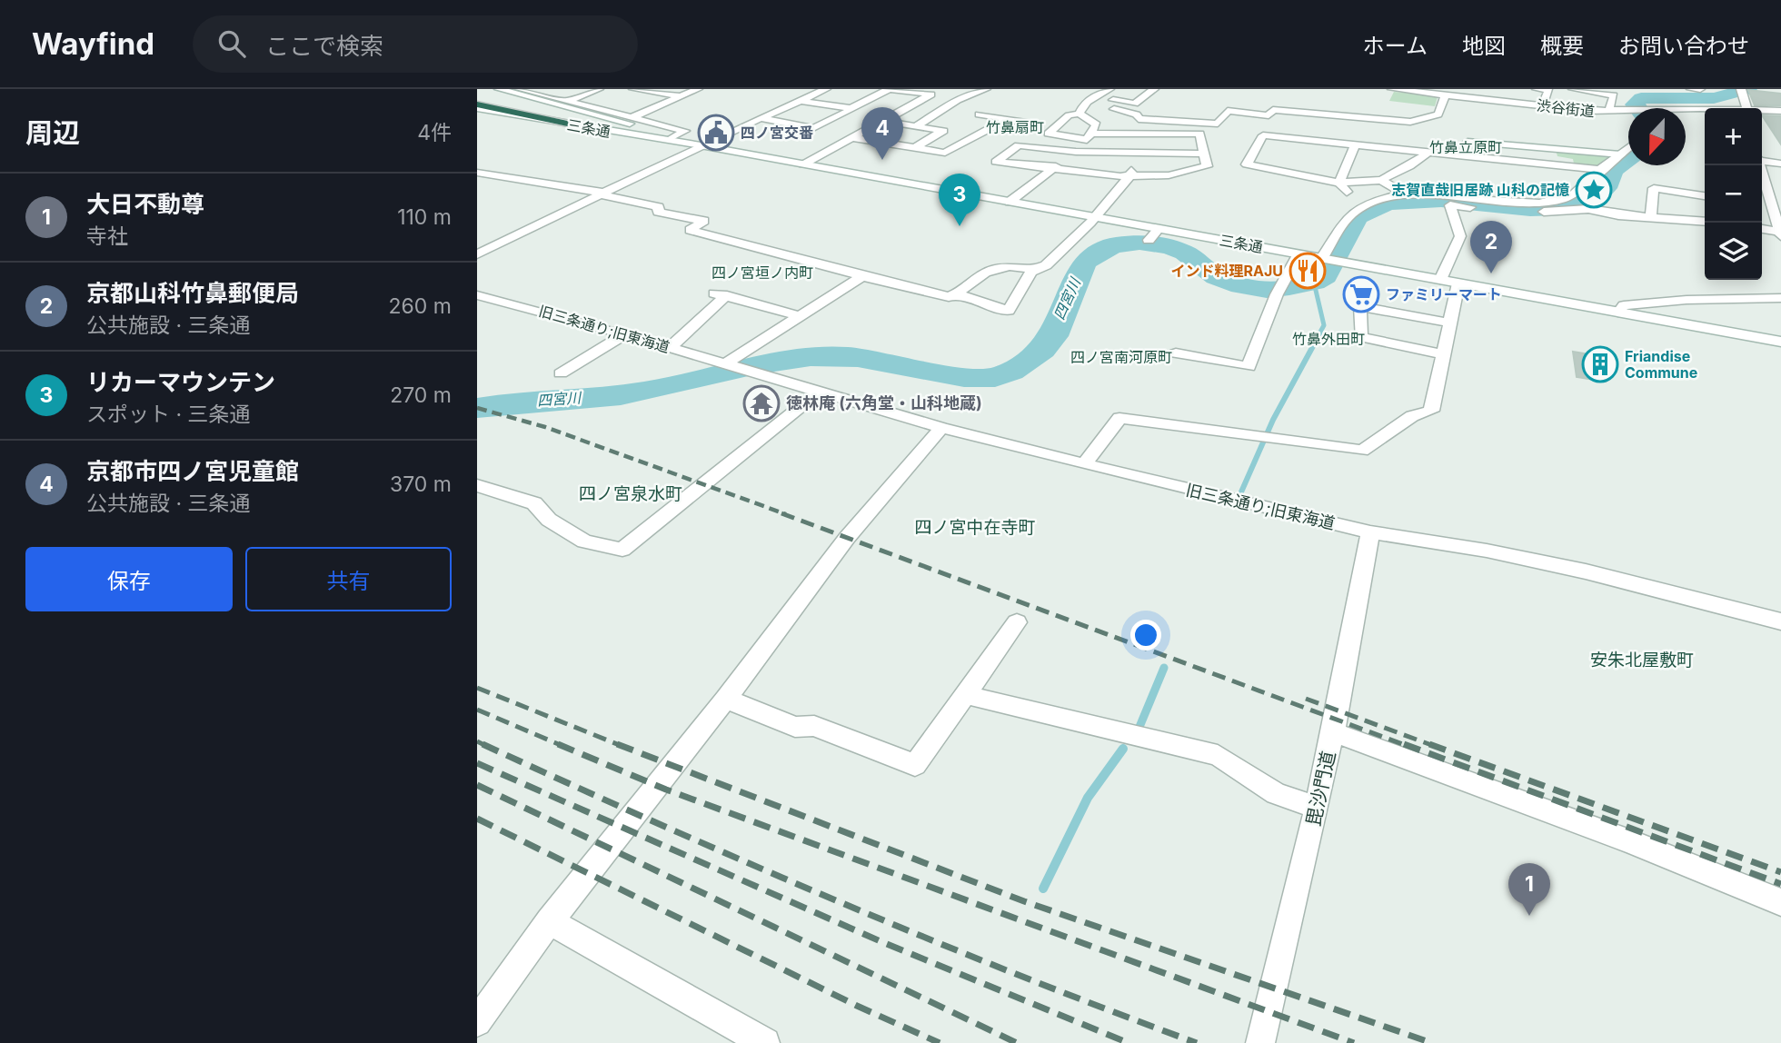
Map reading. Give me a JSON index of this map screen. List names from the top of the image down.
{
  "streets": {
    "street": [
      "渋谷街道",
      "三条通",
      "旧三条通り;旧東海道",
      "毘沙門道"
    ]
  },
  "crossings": [
    ["旧三条通り;旧東海道", "毘沙門道"]
  ],
  "districts": [
    "竹鼻扇町",
    "竹鼻立原町",
    "四ノ宮垣ノ内町",
    "竹鼻外田町",
    "四ノ宮南河原町",
    "四ノ宮泉水町",
    "四ノ宮中在寺町",
    "安朱北屋敷町"
  ],
  "water": ["四宮川"],
  "places": {
    "public building": ["四ノ宮交番"],
    "place": ["志賀直哉旧居跡 山科の記憶"],
    "restaurant": ["インド料理RAJU"],
    "supermarket": ["ファミリーマート"],
    "building": ["Friandise Commune"],
    "temple": ["徳林庵 (六角堂・山科地蔵)"]
  },
  "north": "bottom",
  "page": {
    "header": "Wayfind",
    "search": "ここで検索",
    "nav": [
      "ホーム",
      "地図",
      "概要",
      "お問い合わせ"
    ],
    "heading": ["周辺", "4件"],
    "pins": [
      "4",
      "3",
      "2",
      "1"
    ],
    "map_buttons": ["+", "−"],
    "list": [
      {
        "mark": "1",
        "name": "大日不動尊",
        "note": "寺社",
        "value": "110 m"
      },
      {
        "mark": "2",
        "name": "京都山科竹鼻郵便局",
        "note": "公共施設 · 三条通",
        "value": "260 m"
      },
      {
        "mark": "3",
        "name": "リカーマウンテン",
        "note": "スポット · 三条通",
        "value": "270 m"
      },
      {
        "mark": "4",
        "name": "京都市四ノ宮児童館",
        "note": "公共施設 · 三条通",
        "value": "370 m"
      }
    ],
    "buttons": ["保存", "共有"]
  }
}
